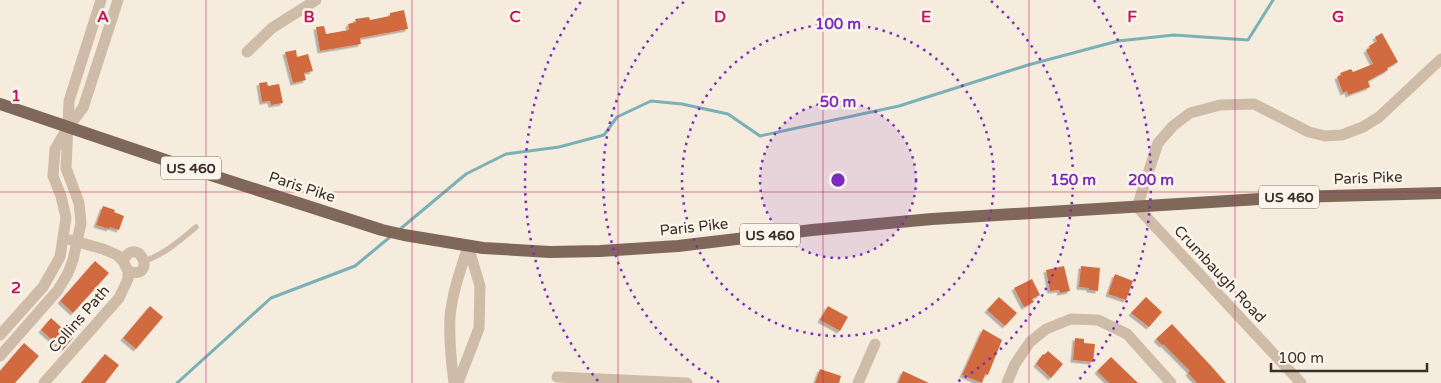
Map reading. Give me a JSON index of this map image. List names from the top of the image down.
{
  "streets": {
    "main road": ["US 460", "Paris Pike"],
    "street": ["Crumbaugh Road", "Collins Path"]
  },
  "crossings": [
    ["Paris Pike", "Crumbaugh Road"]
  ],
  "scale_bar": "100 m",
  "grid": {
    "columns": [
      "A",
      "B",
      "C",
      "D",
      "E",
      "F",
      "G"
    ],
    "rows": ["1", "2"]
  },
  "rings": [
    "100 m",
    "50 m",
    "150 m",
    "200 m"
  ]
}
